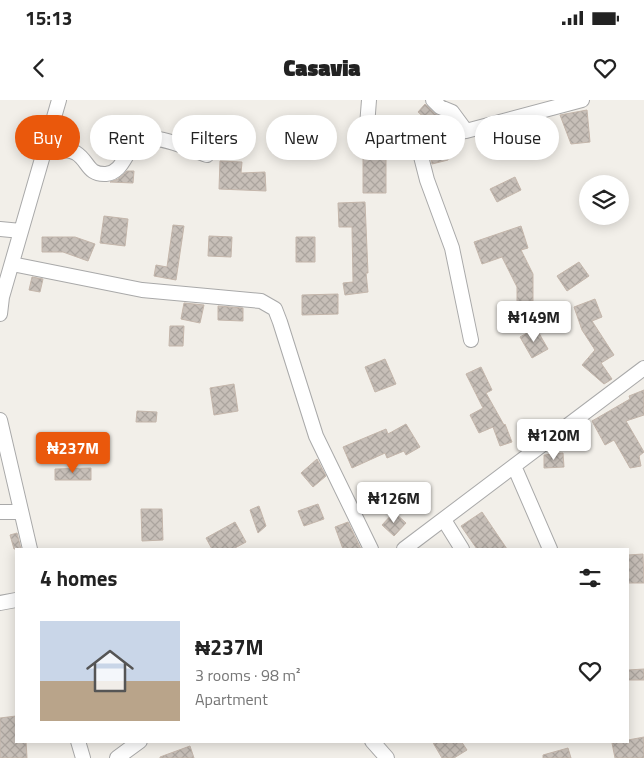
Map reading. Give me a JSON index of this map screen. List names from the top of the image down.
{
  "page": {
    "status": "15:13",
    "header": "Casavia",
    "chip": [
      "Buy",
      "Rent",
      "Filters",
      "New",
      "Apartment",
      "House"
    ],
    "price": [
      "₦149M",
      "₦120M",
      "₦237M",
      "₦126M"
    ],
    "heading": "4 homes",
    "list": [
      {
        "name": "₦237M",
        "note": "3 rooms · 98 m² · Apartment"
      }
    ]
  }
}
